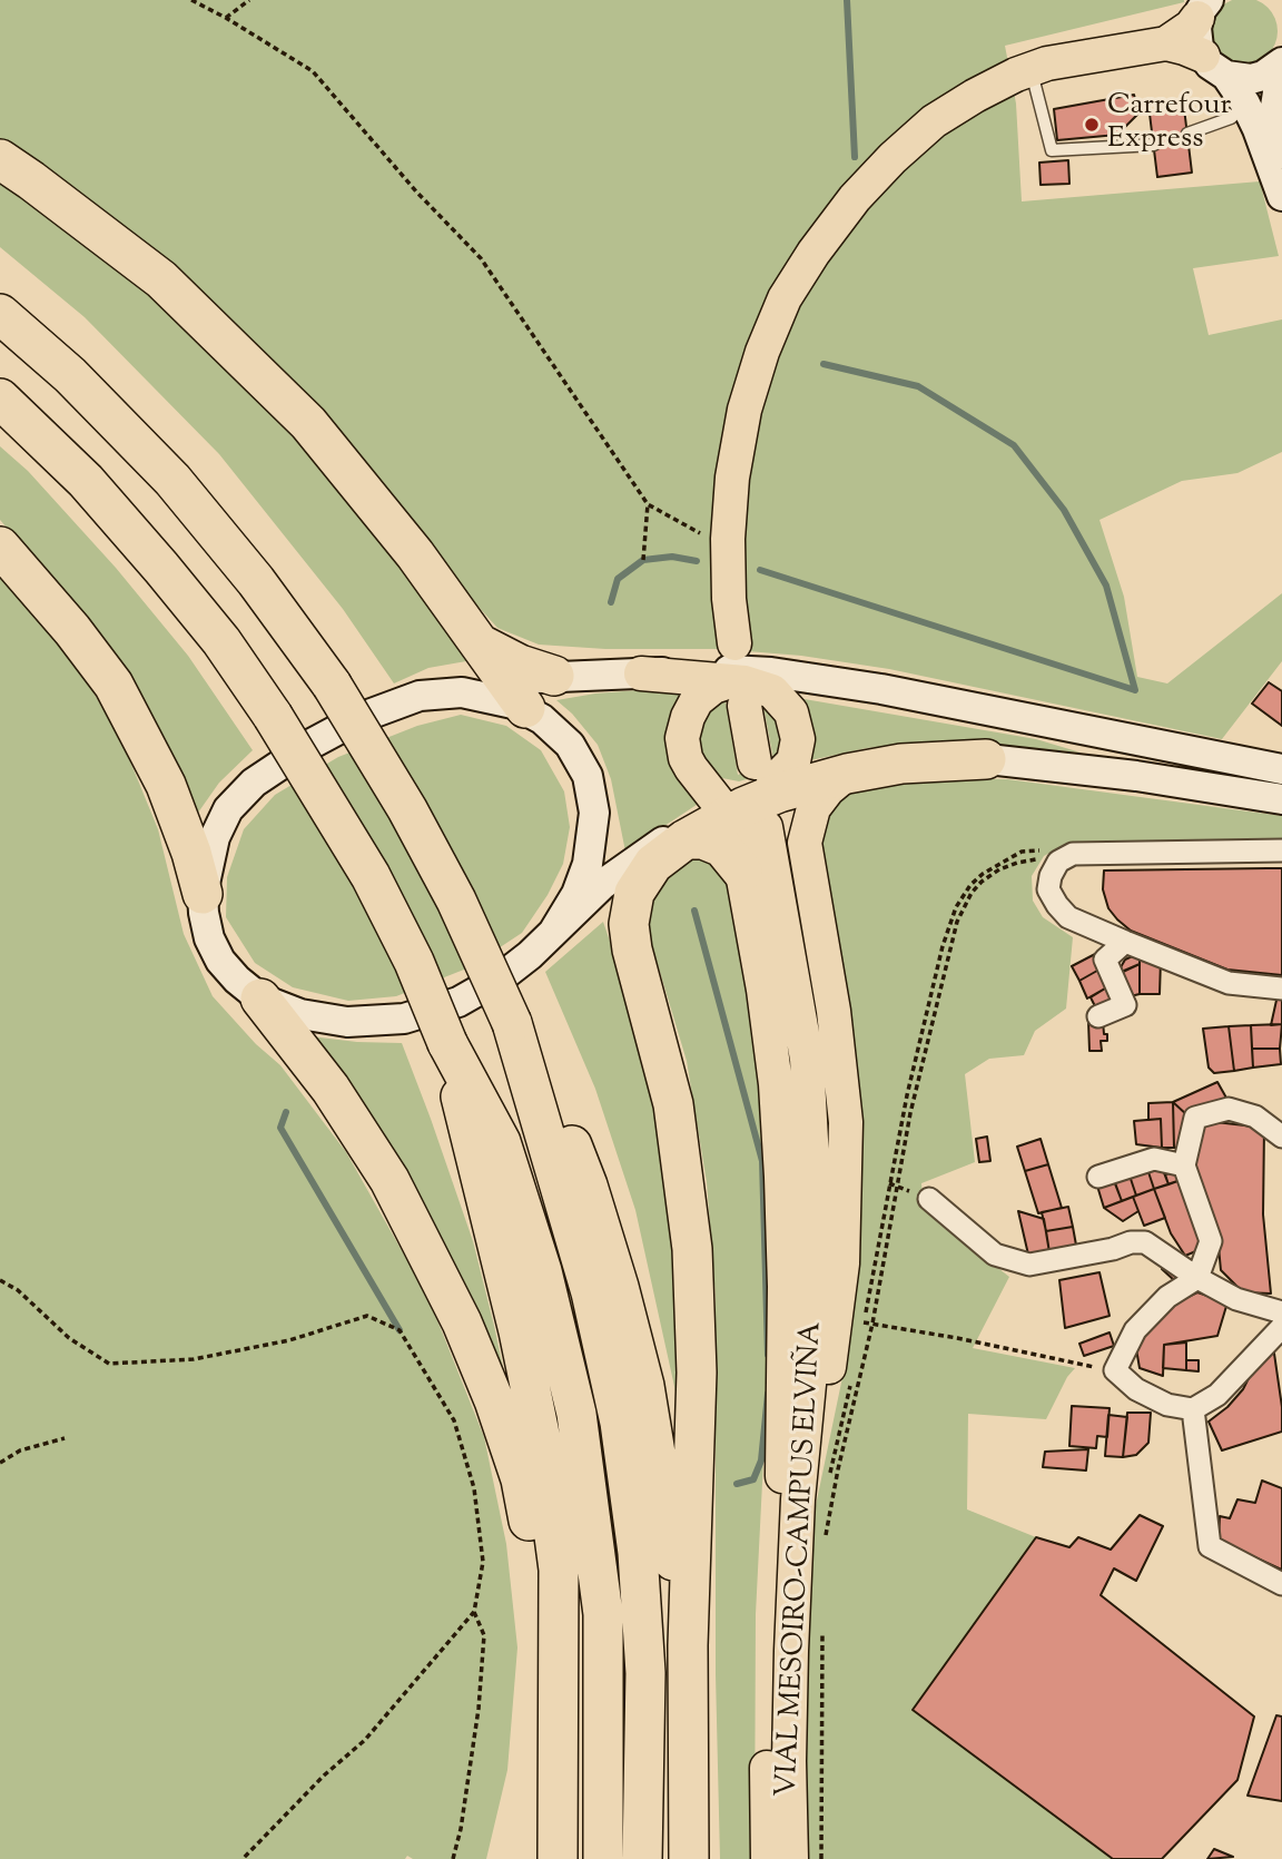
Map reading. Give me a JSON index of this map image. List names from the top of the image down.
{
  "streets": {
    "main road": ["VIAL MESOIRO-CAMPUS ELVIÑA"]
  },
  "places": ["Carrefour Express"]
}
